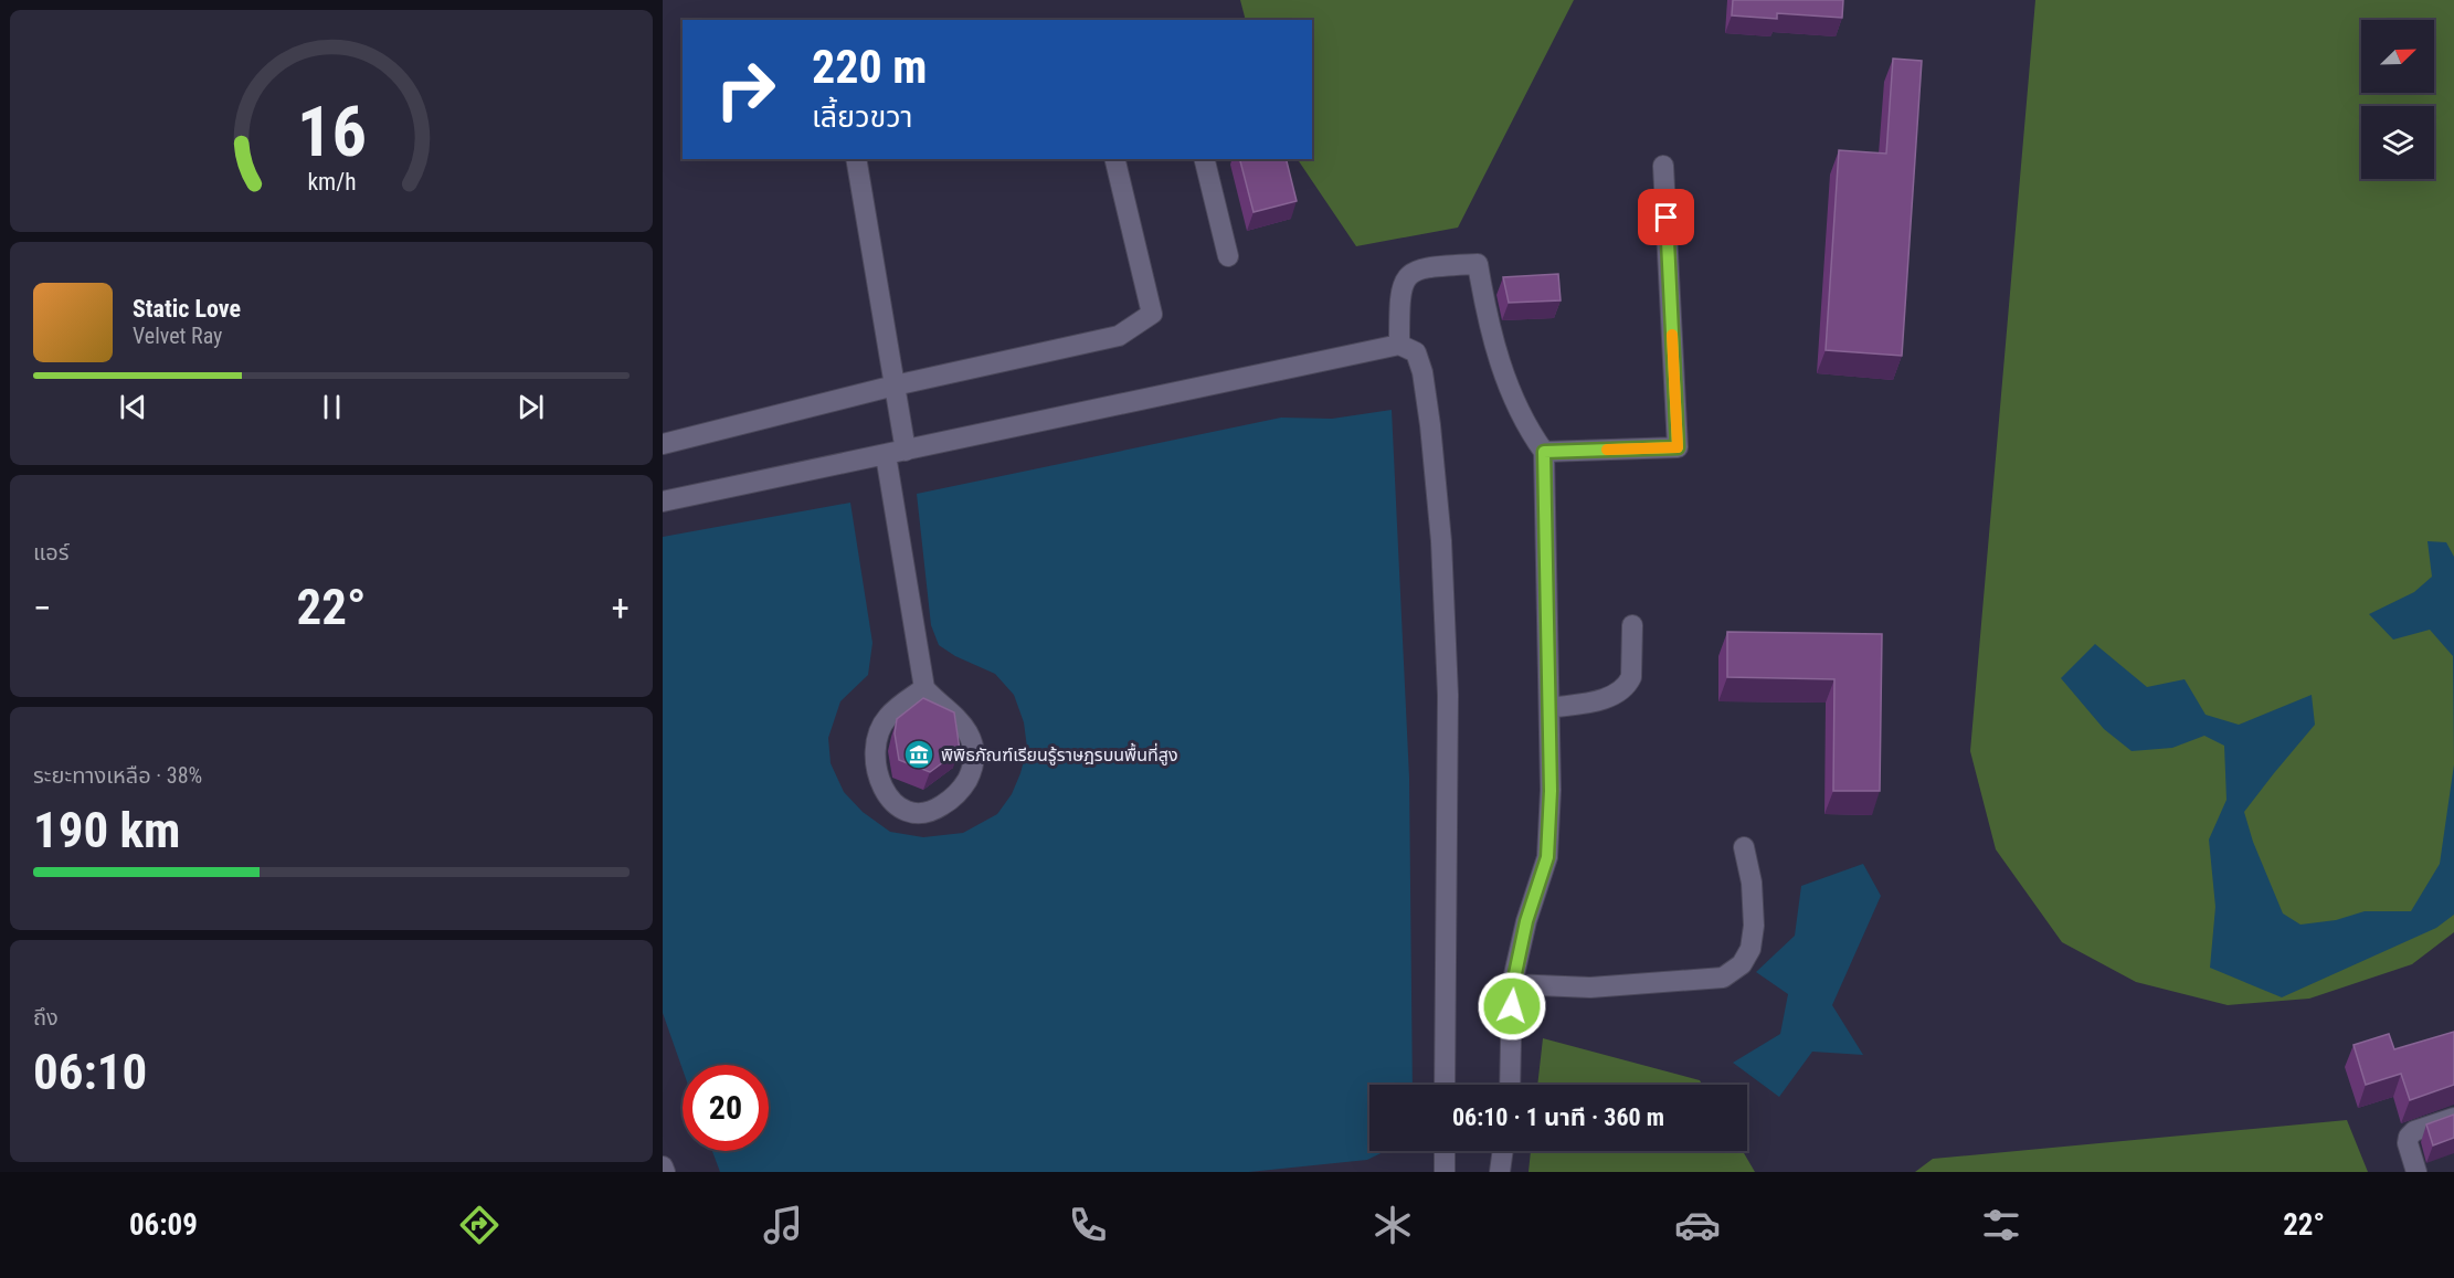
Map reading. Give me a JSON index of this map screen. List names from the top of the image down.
{
  "places": {
    "museum": ["พิพิธภัณฑ์เรียนรู้ราษฎรบนพื้นที่สูง"]
  },
  "north": "top right",
  "page": {
    "turn": ["220 m", "เลี้ยวขวา"],
    "song": ["Static Love", "Velvet Ray"],
    "tile": [
      "แอร์",
      ["ระยะทางเหลือ · 38%", "190 km"],
      ["ถึง", "06:10"]
    ],
    "heat": ["−", "22°", "+"],
    "limit": "20",
    "trip": "06:10 · 1 นาที · 360 m",
    "tabs": ["06:09", "22°"],
    "gauge": ["16", "km/h"]
  }
}
